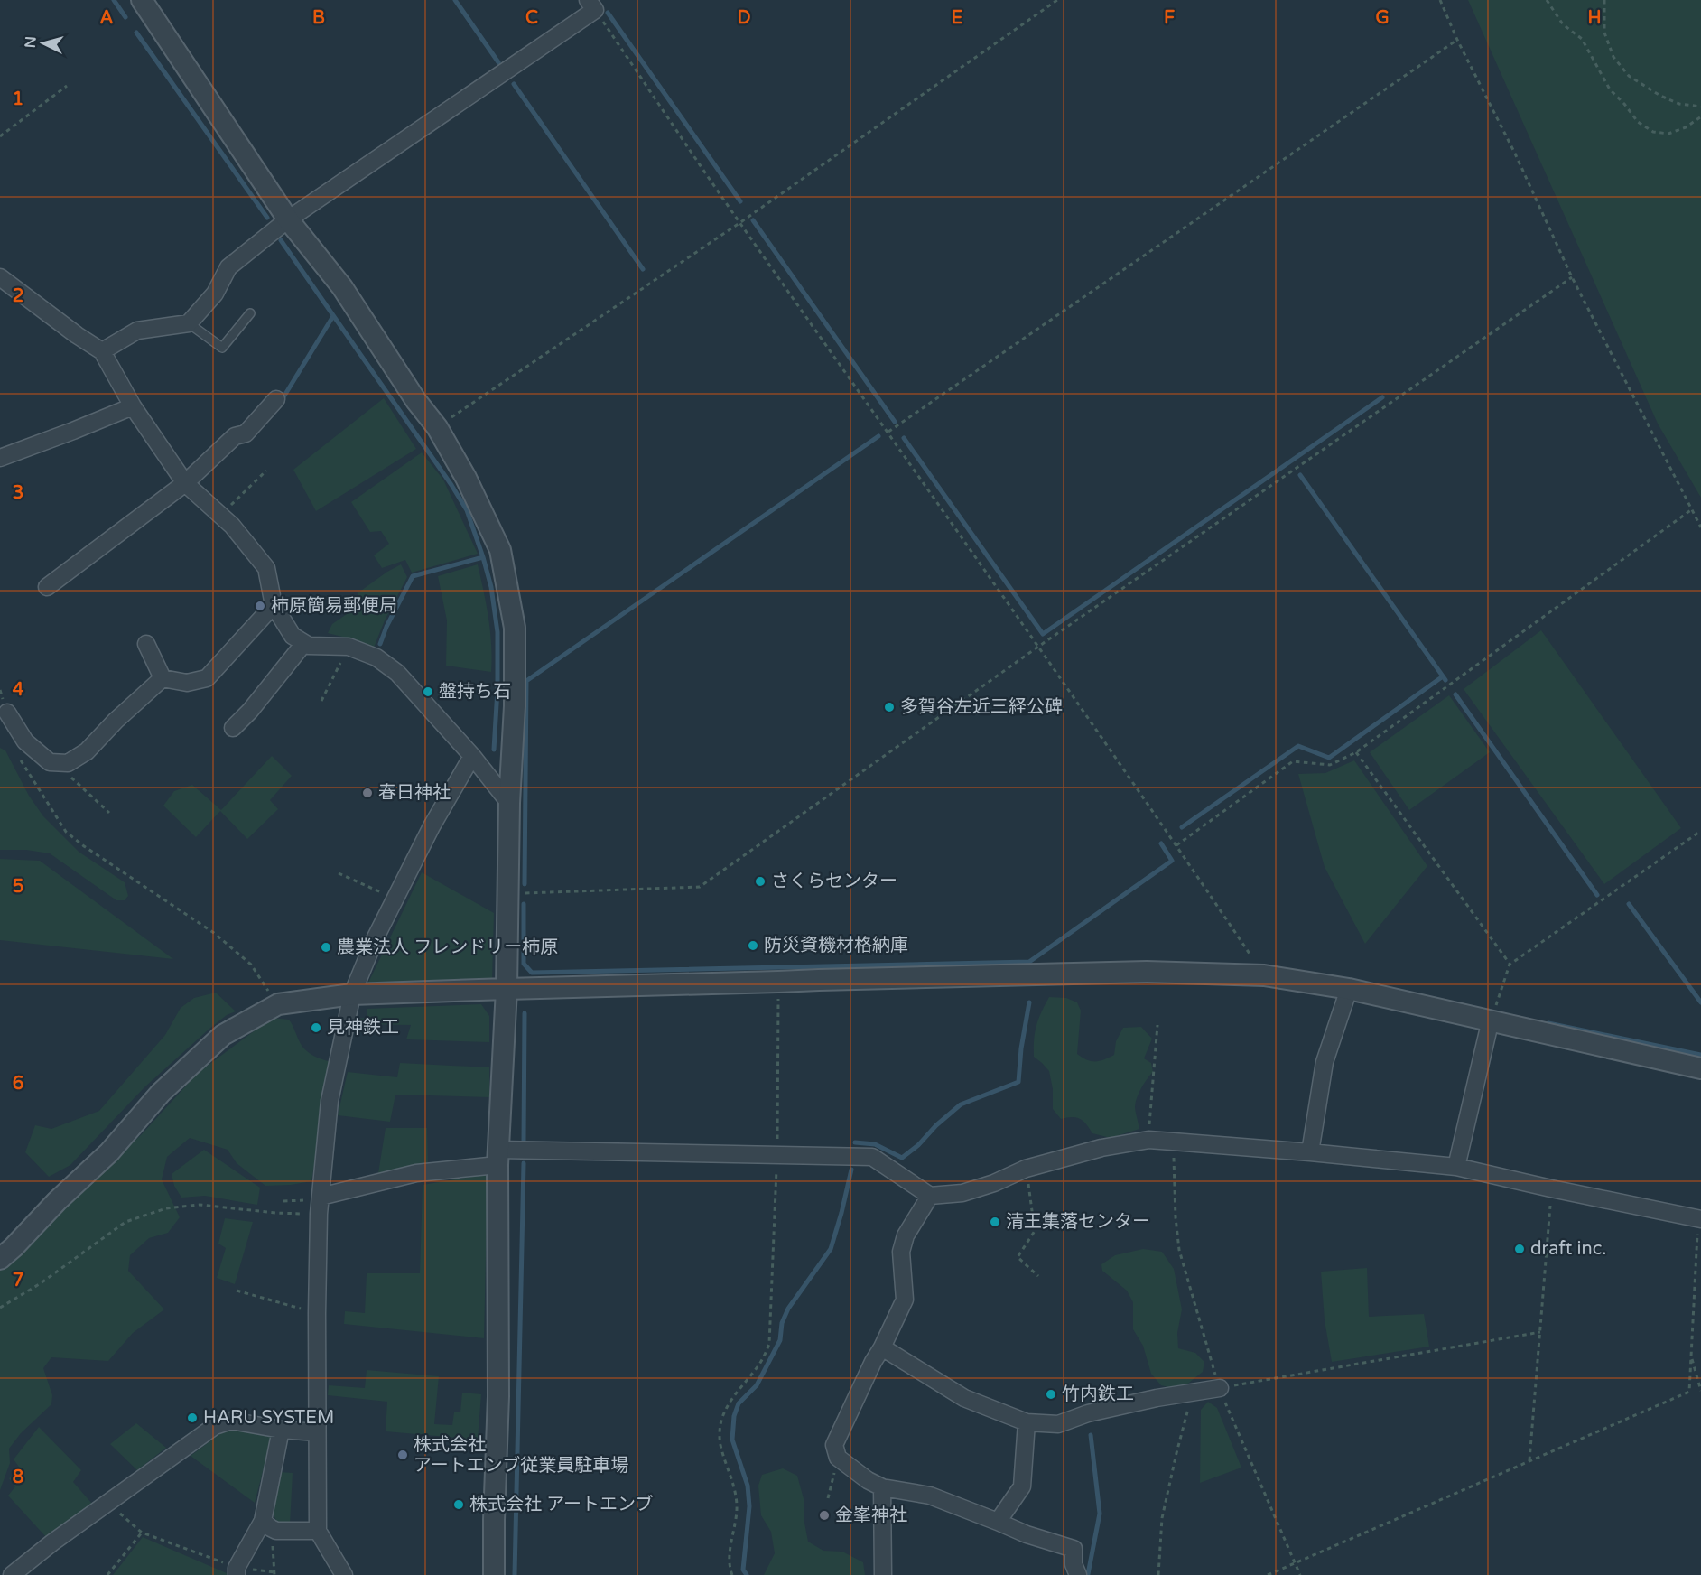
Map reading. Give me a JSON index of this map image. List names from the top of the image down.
{
  "places": [
    "柿原簡易郵便局",
    "盤持ち石",
    "多賀谷左近三経公碑",
    "春日神社",
    "さくらセンター",
    "防災資機材格納庫",
    "農業法人 フレンドリー柿原",
    "見神鉄工",
    "清王集落センター",
    "draft inc.",
    "竹内鉄工",
    "HARU SYSTEM",
    "株式会社 アートエンブ従業員駐車場",
    "株式会社 アートエンブ",
    "金峯神社"
  ],
  "north": "left",
  "grid": {
    "columns": [
      "A",
      "B",
      "C",
      "D",
      "E",
      "F",
      "G",
      "H"
    ],
    "rows": [
      "1",
      "2",
      "3",
      "4",
      "5",
      "6",
      "7",
      "8"
    ]
  }
}
